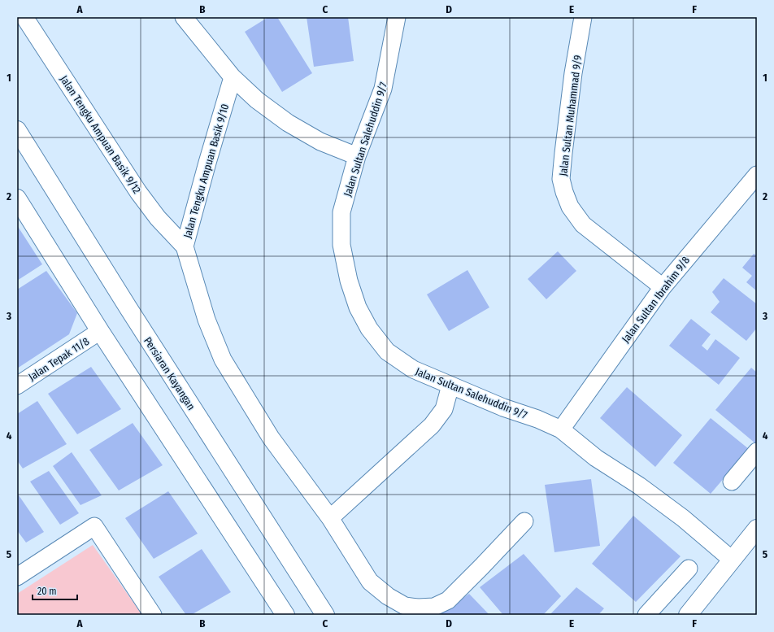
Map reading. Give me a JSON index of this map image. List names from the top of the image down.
{
  "streets": {
    "main road": ["Persiaran Kayangan"],
    "street": [
      "Jalan Sultan Muhammad 9/9",
      "Jalan Tengku Ampuan Basik 9/12",
      "Jalan Sultan Salehuddin 9/7",
      "Jalan Tengku Ampuan Basik 9/10",
      "Jalan Sultan Ibrahim 9/8",
      "Jalan Tepak 11/8"
    ]
  },
  "crossings": [
    ["Jalan Sultan Muhammad 9/9", "Jalan Sultan Ibrahim 9/8"],
    ["Jalan Tengku Ampuan Basik 9/12", "Jalan Tengku Ampuan Basik 9/10"],
    ["Jalan Sultan Salehuddin 9/7", "Jalan Sultan Ibrahim 9/8"]
  ],
  "scale_bar": "20 m",
  "grid": {
    "columns": [
      "A",
      "B",
      "C",
      "D",
      "E",
      "F"
    ],
    "rows": [
      "1",
      "2",
      "3",
      "4",
      "5"
    ]
  }
}
